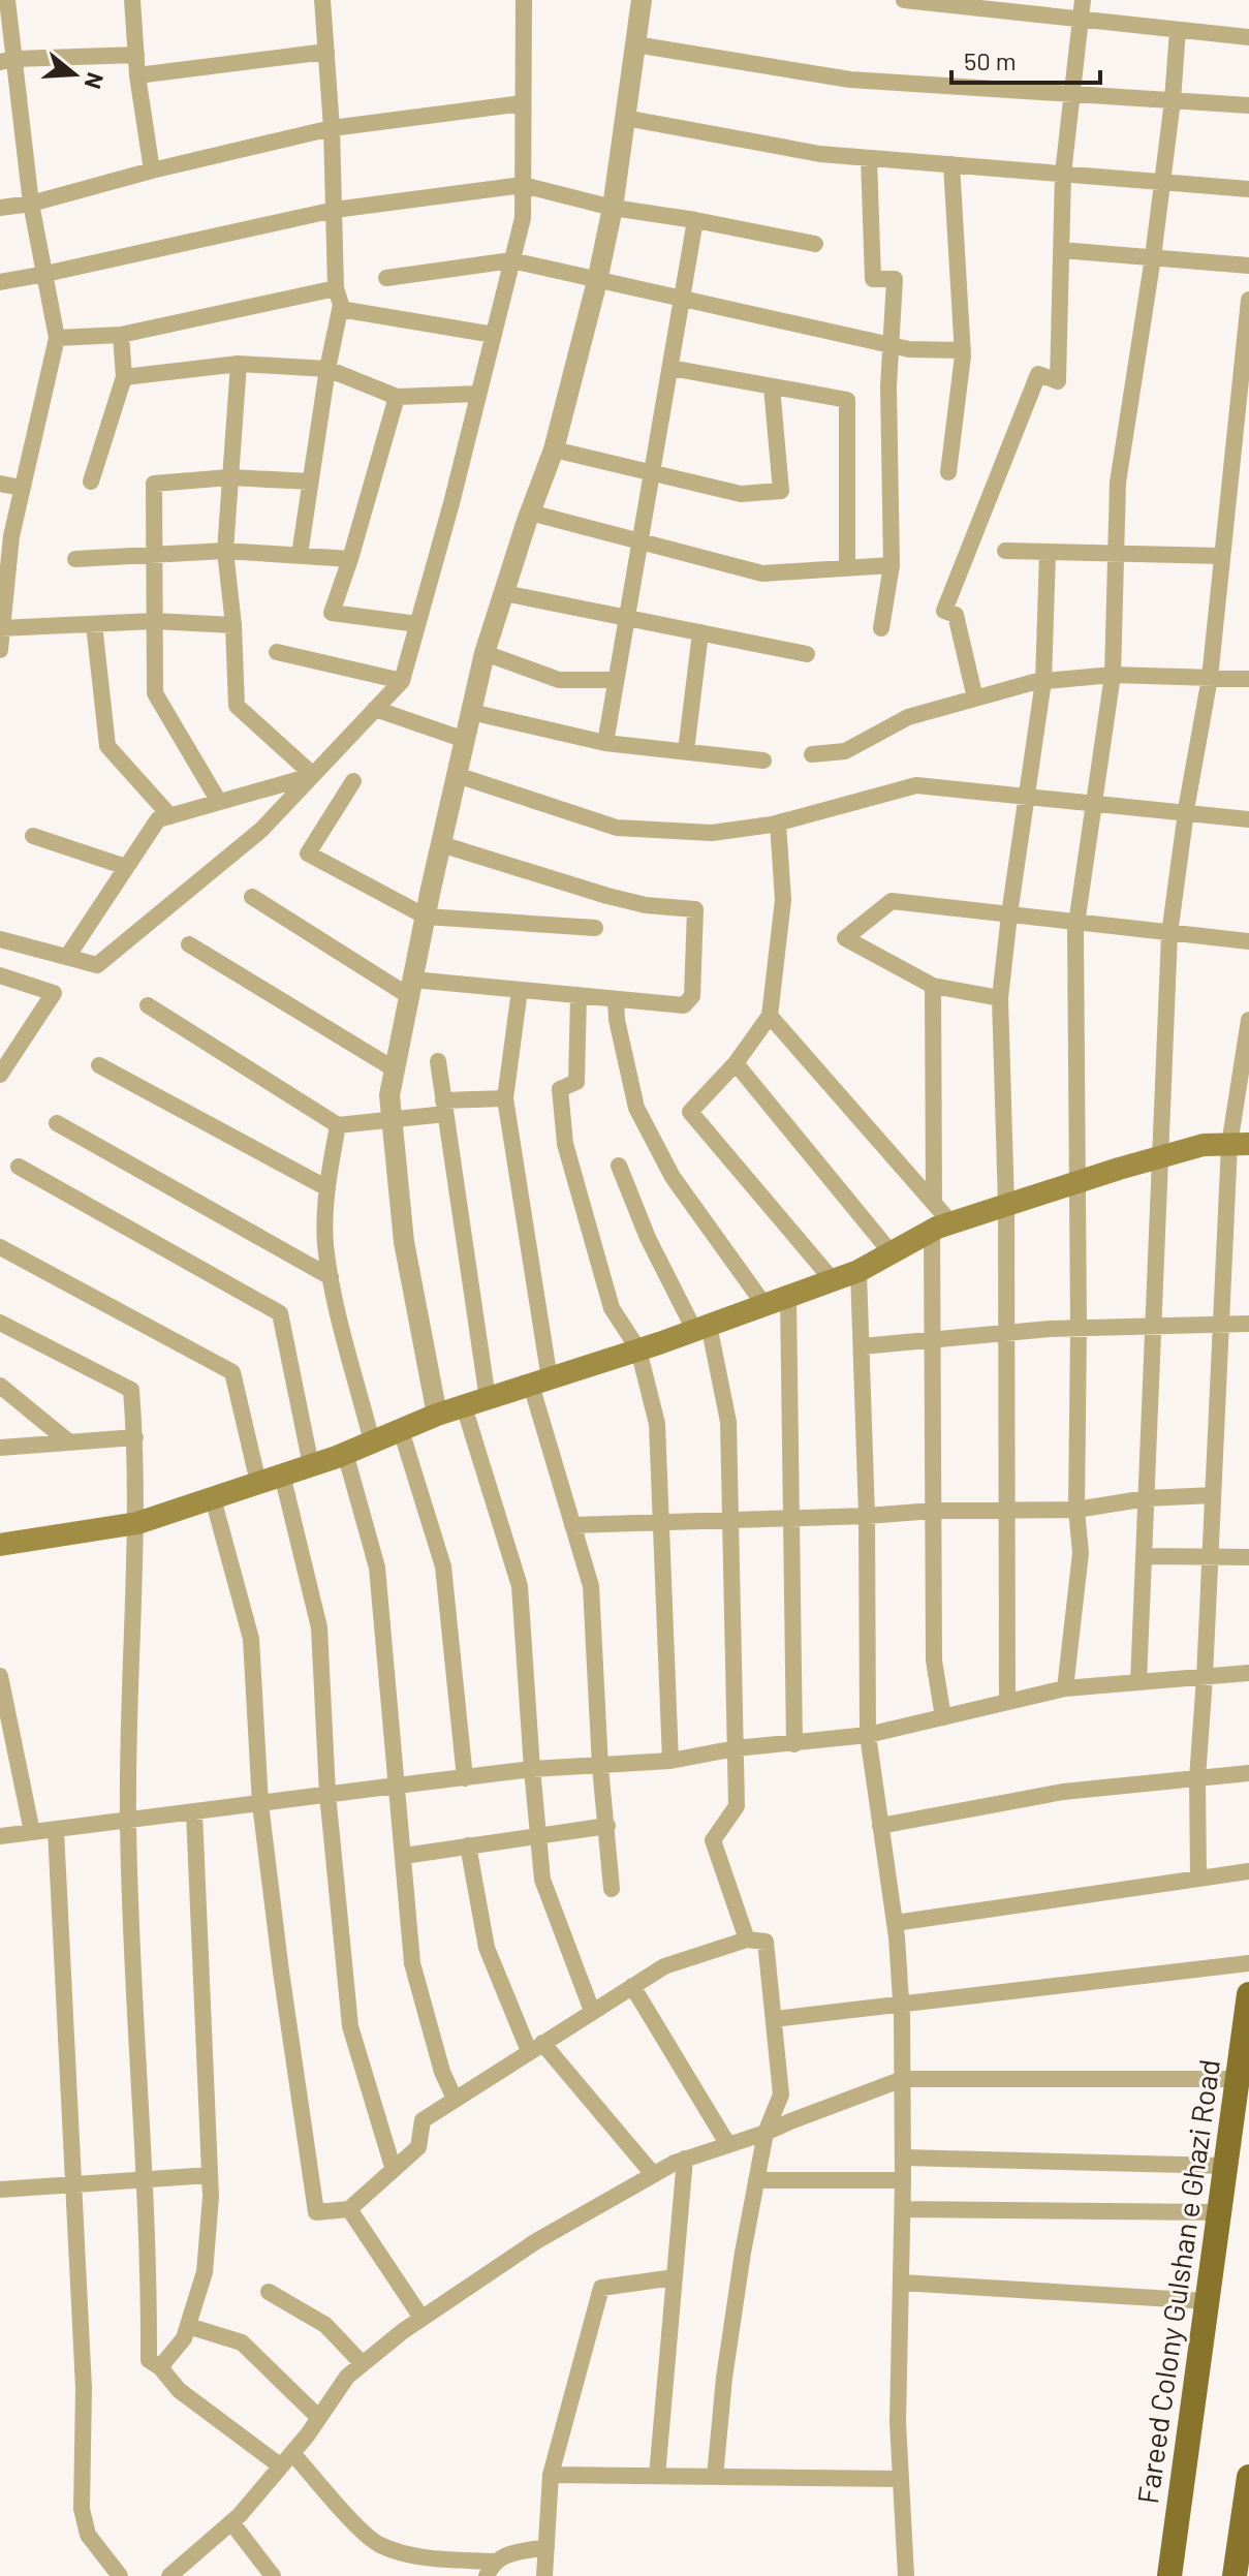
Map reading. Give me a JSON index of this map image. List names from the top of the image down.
{
  "streets": {
    "main road": ["Fareed Colony Gulshan e Ghazi Road"]
  },
  "scale_bar": "50 m",
  "north": "right"
}
